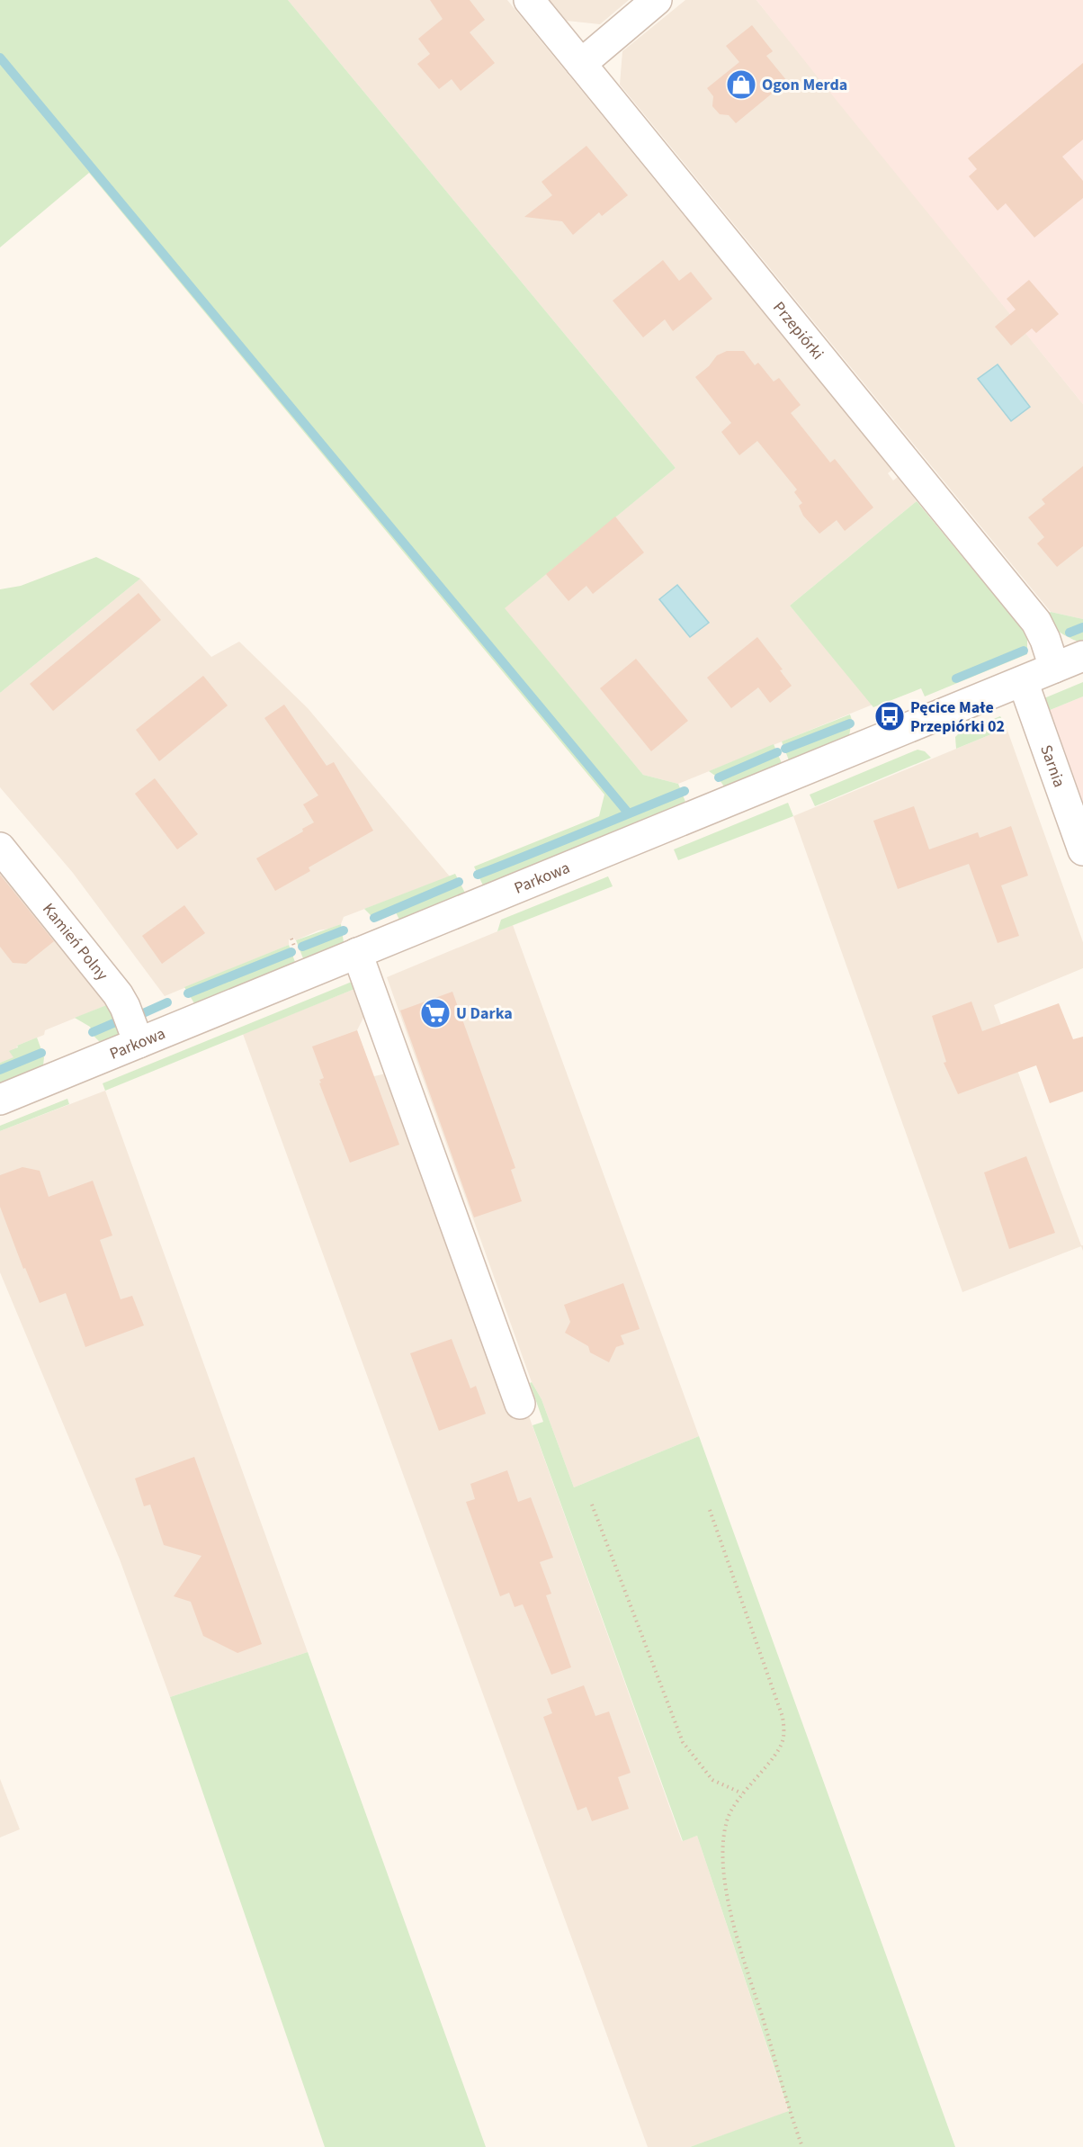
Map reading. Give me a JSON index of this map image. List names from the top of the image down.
{
  "streets": {
    "street": [
      "Przepiórki",
      "Sarnia",
      "Parkowa",
      "Kamień Polny"
    ]
  },
  "crossings": [
    ["Przepiórki", "Parkowa"],
    ["Sarnia", "Parkowa"],
    ["Parkowa", "Kamień Polny"]
  ],
  "places": {
    "shop": ["Ogon Merda"],
    "bus stop": ["Pęcice Małe Przepiórki 02"],
    "supermarket": ["U Darka"]
  }
}
